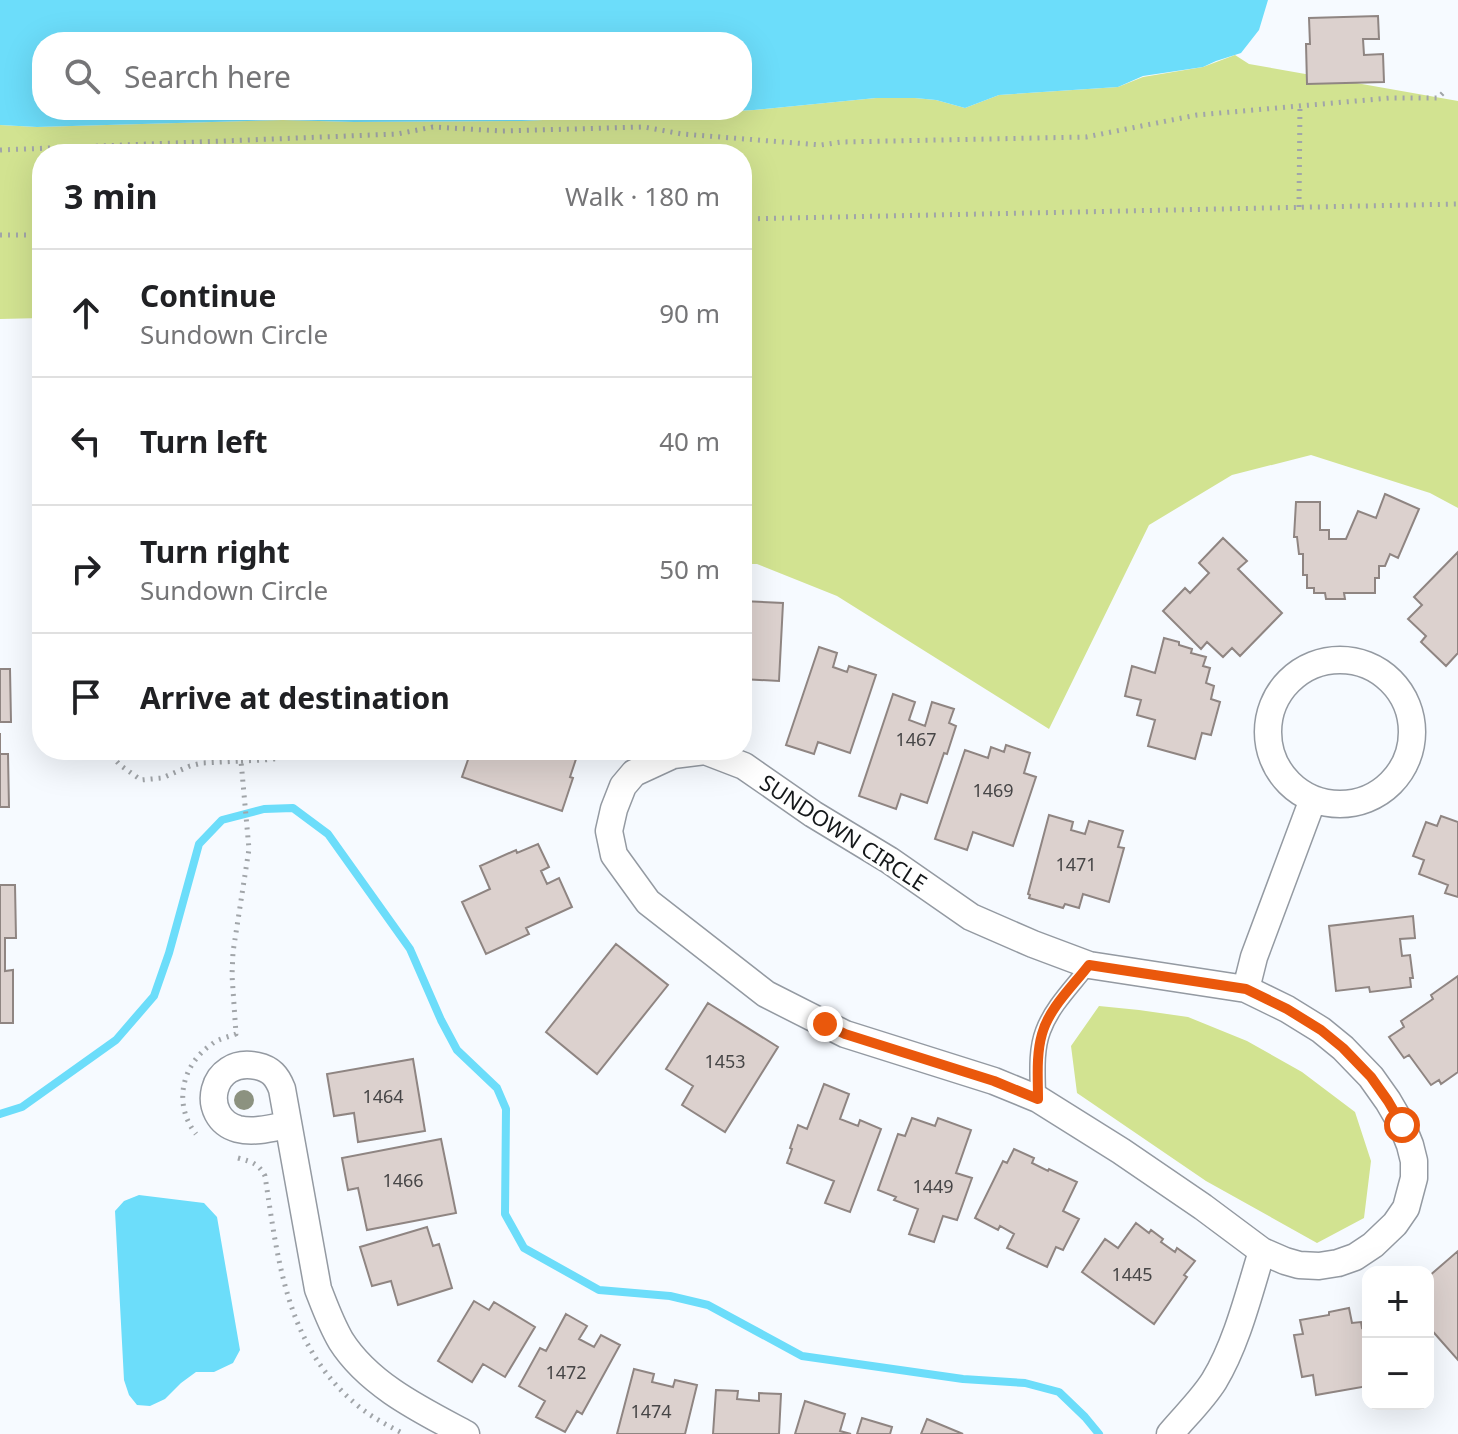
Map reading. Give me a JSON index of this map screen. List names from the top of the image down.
{
  "streets": {
    "street": ["SUNDOWN CIRCLE"]
  },
  "house_numbers": [
    "1467",
    "1469",
    "1471",
    "1453",
    "1464",
    "1466",
    "1449",
    "1445",
    "1472",
    "1474"
  ],
  "page": {
    "search": "Search here",
    "heading": ["3 min", "Walk · 180 m"],
    "list": [
      ["Continue", "Sundown Circle", "90 m"],
      ["Turn left", "40 m"],
      ["Turn right", "Sundown Circle", "50 m"],
      "Arrive at destination"
    ],
    "map_buttons": ["+", "−"]
  }
}
